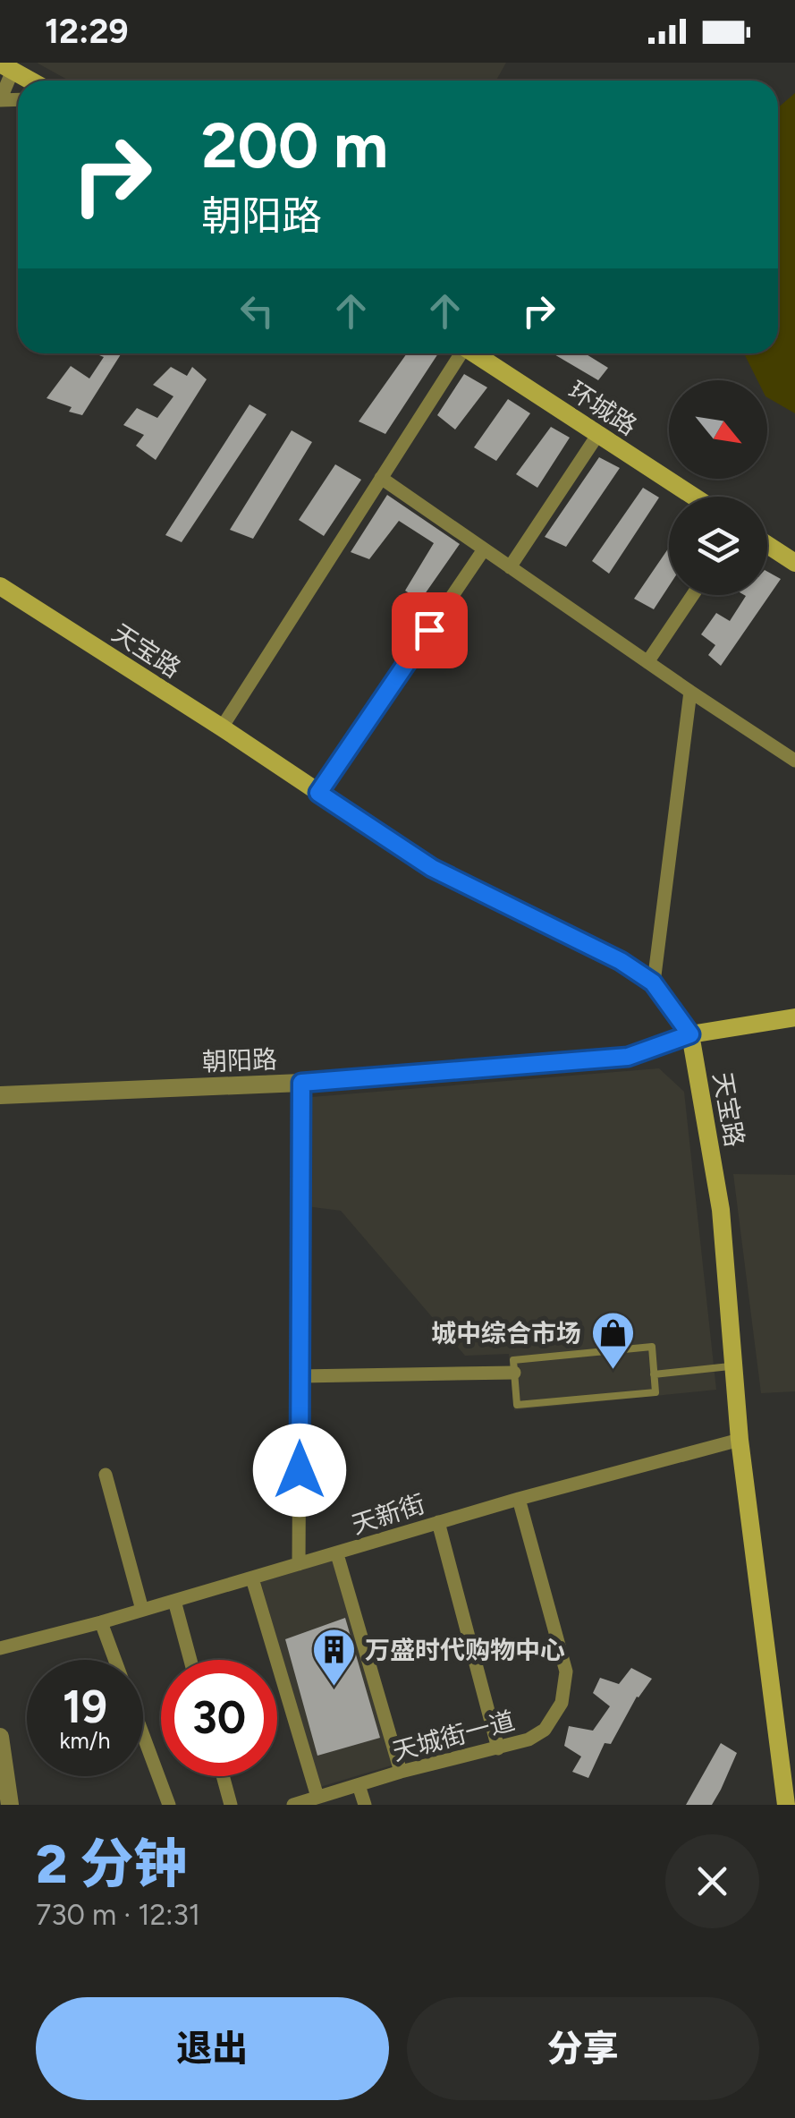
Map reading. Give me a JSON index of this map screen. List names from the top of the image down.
{
  "streets": {
    "main road": ["环城路", "天宝路"],
    "street": ["朝阳路", "天新街", "天城街一道"]
  },
  "crossings": [
    ["天宝路", "朝阳路"],
    ["天宝路", "天新街"],
    ["天新街", "天城街一道"]
  ],
  "places": {
    "shop": ["城中综合市场"],
    "building": ["万盛时代购物中心"]
  },
  "north": "bottom right",
  "page": {
    "status": "12:29",
    "turn": ["200 m", "朝阳路"],
    "speed": "19 km/h",
    "limit": "30",
    "heading": ["2 分钟", "730 m · 12:31"],
    "buttons": ["退出", "分享"]
  }
}
